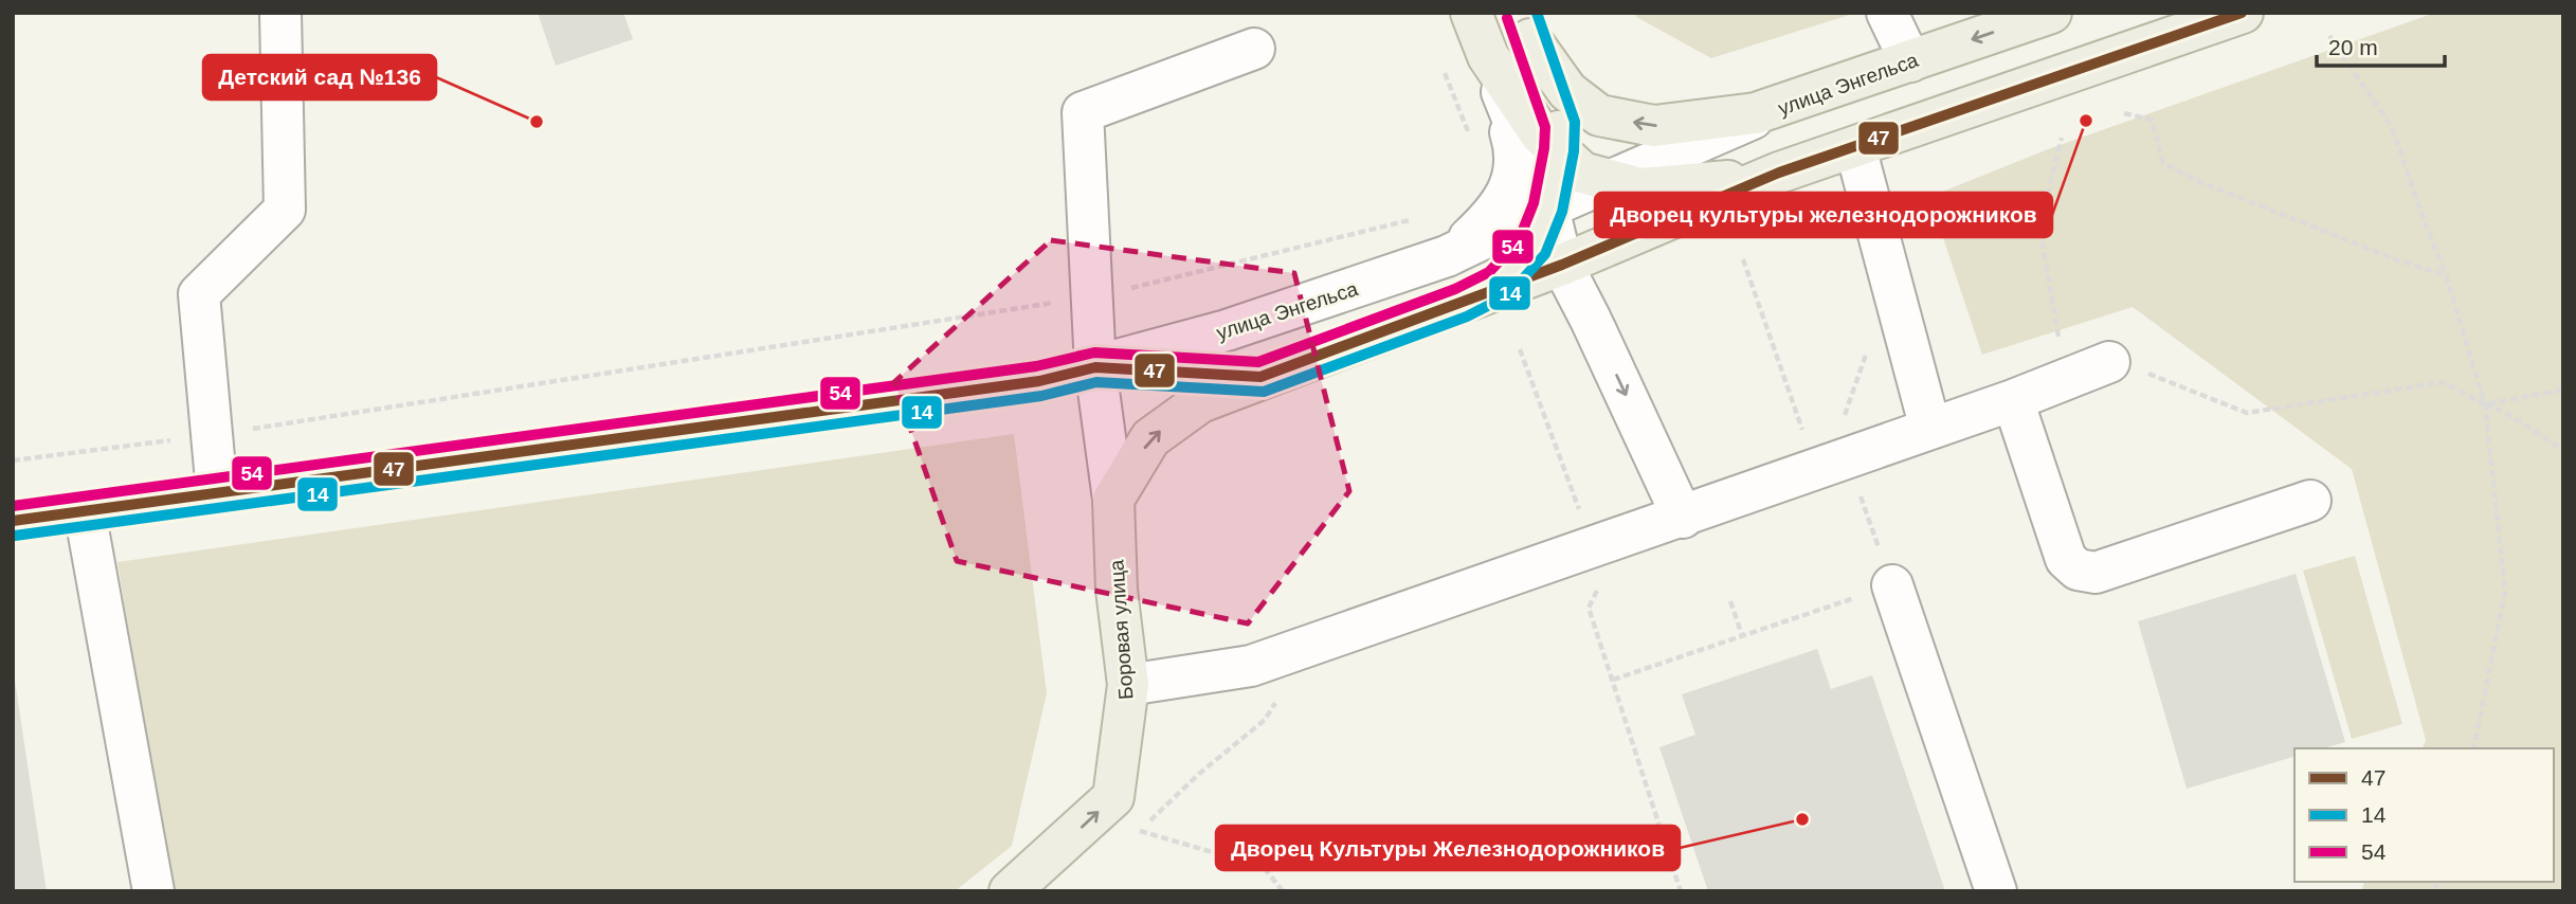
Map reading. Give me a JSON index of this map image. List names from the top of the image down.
{
  "streets": {
    "main road": ["улица Энгельса", "Боровая улица"]
  },
  "crossings": [
    ["улица Энгельса", "Боровая улица"]
  ],
  "places": ["Дворец культуры железнодорожников", "Детский сад №136", "Дворец Культуры Железнодорожников"],
  "lines": ["transit line 47", "transit line 14", "transit line 54"],
  "legend": ["47", "14", "54"],
  "scale_bar": "20 m"
}
